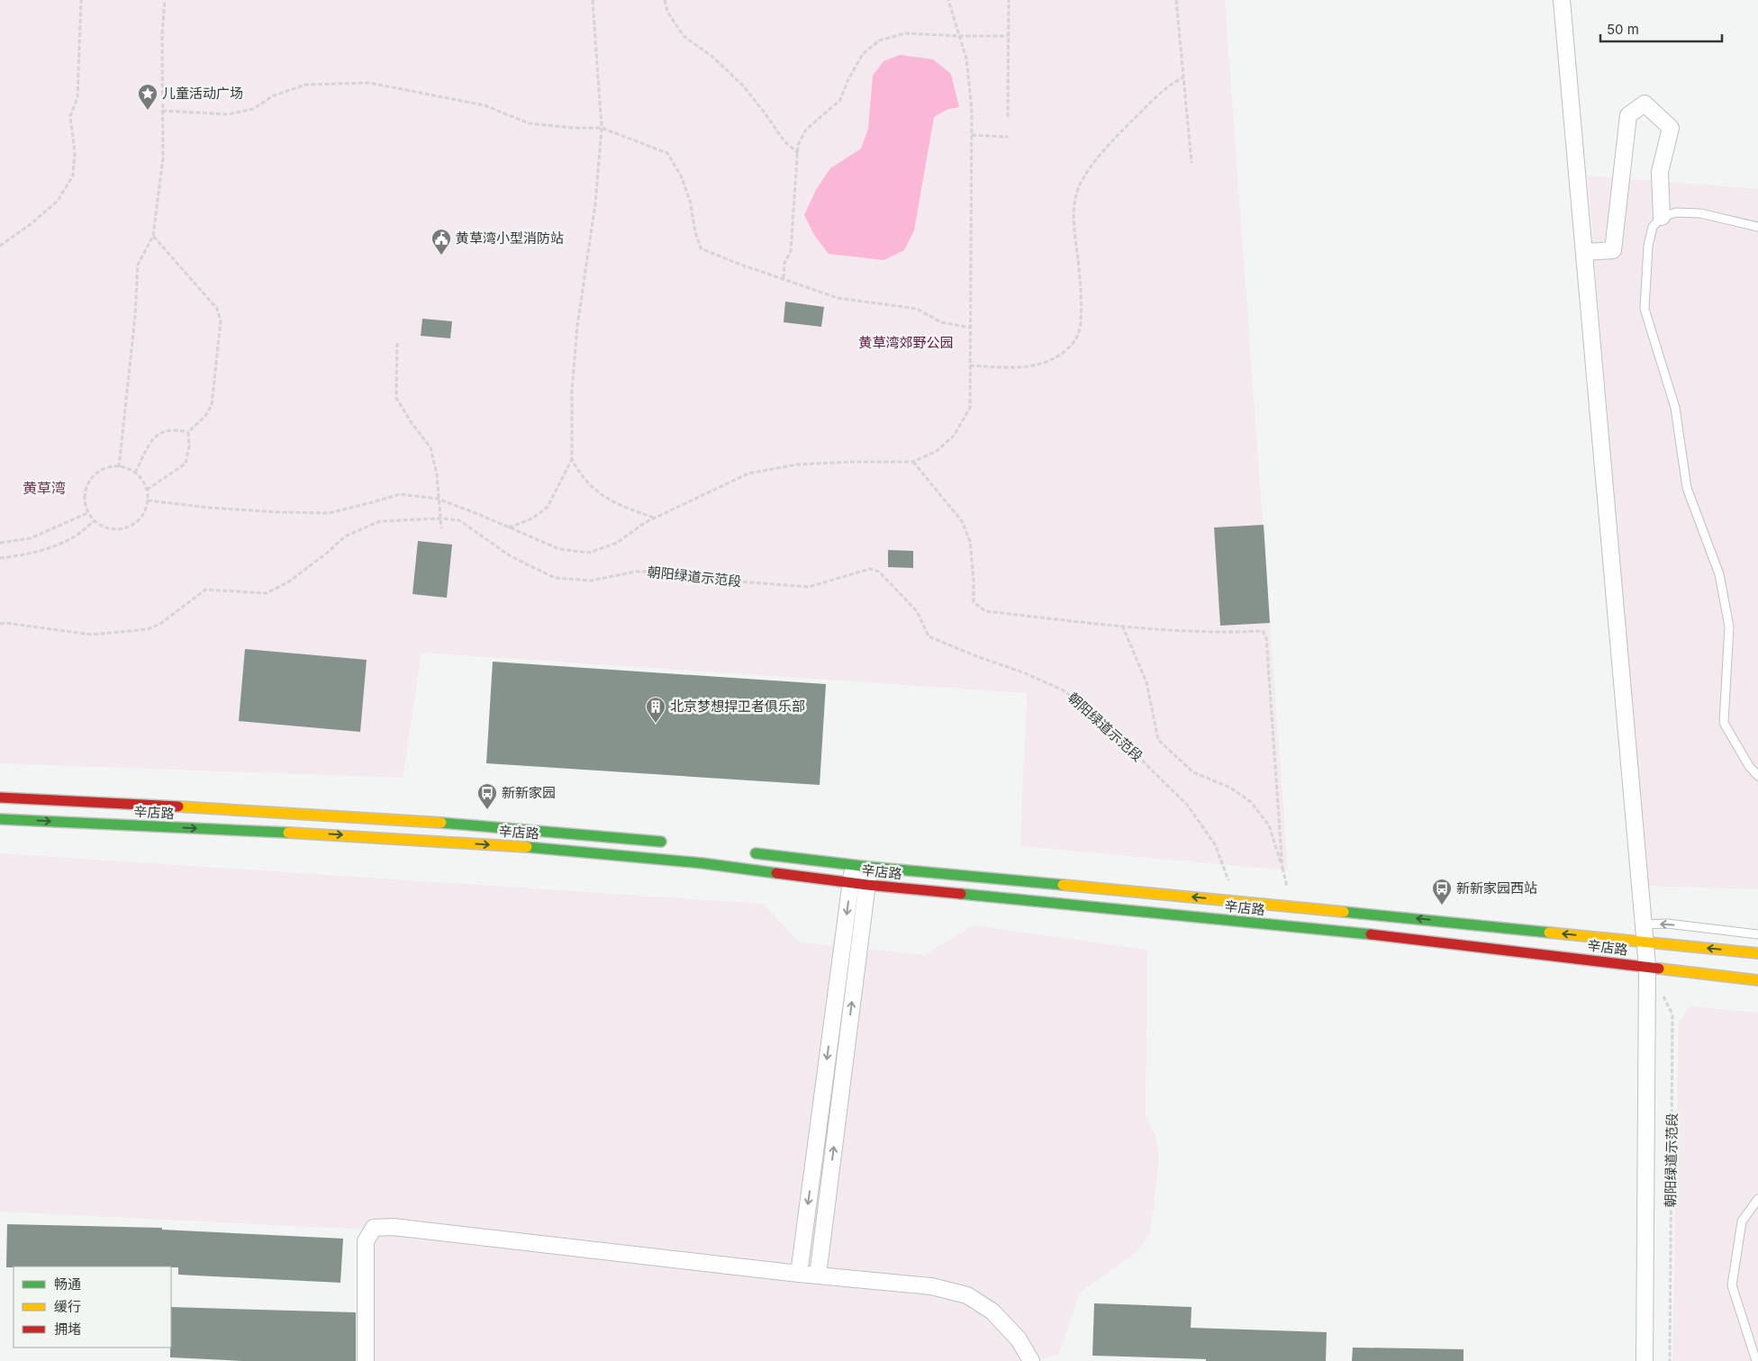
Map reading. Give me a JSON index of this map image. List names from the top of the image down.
{
  "streets": {
    "main road": ["辛店路"],
    "path": ["朝阳绿道示范段"]
  },
  "crossings": [
    ["朝阳绿道示范段", "辛店路"]
  ],
  "districts": ["黄草湾"],
  "parks": ["黄草湾郊野公园"],
  "places": {
    "place": ["儿童活动广场"],
    "public building": ["黄草湾小型消防站"],
    "building": ["北京梦想捍卫者俱乐部"],
    "bus stop": ["新新家园", "新新家园西站"]
  },
  "legend": ["畅通", "缓行", "拥堵"],
  "scale_bar": "50 m"
}
